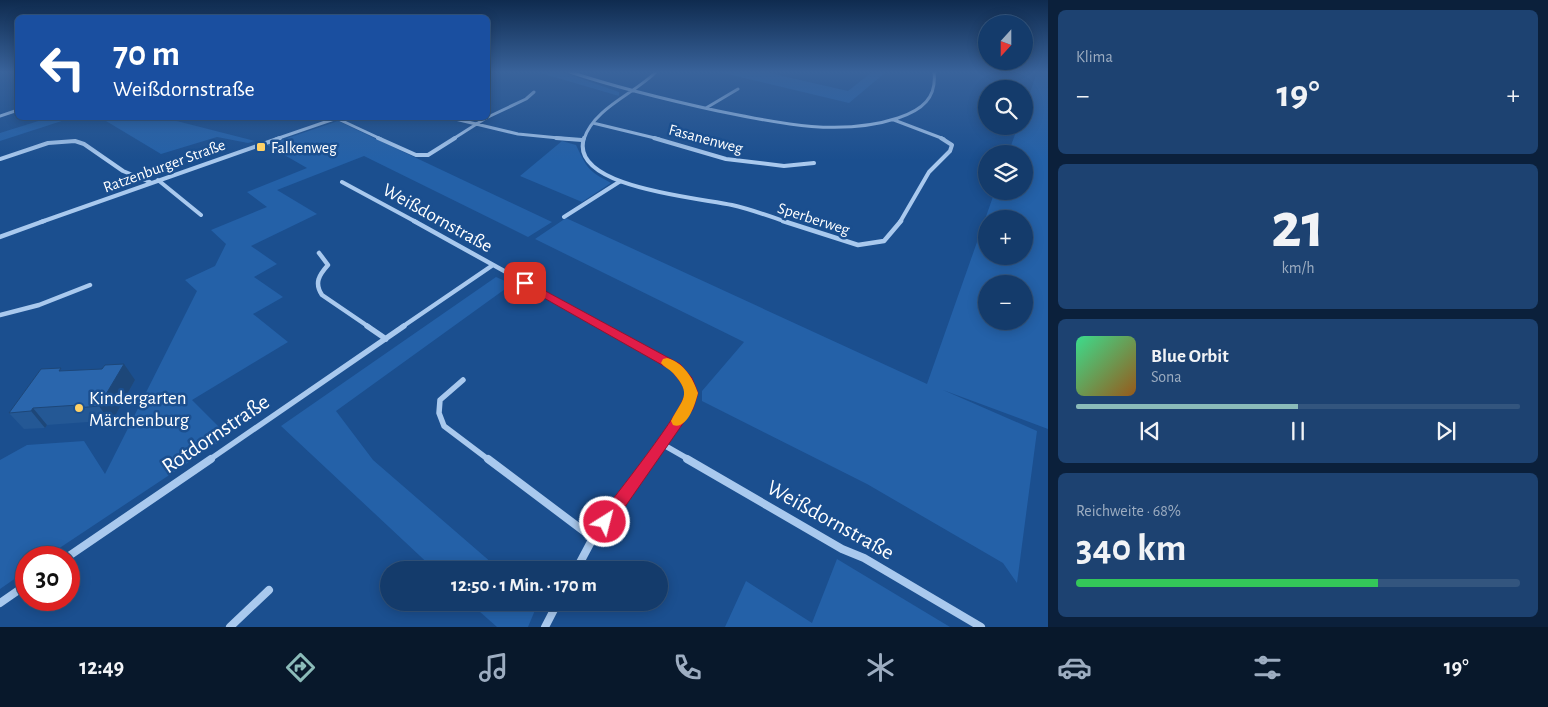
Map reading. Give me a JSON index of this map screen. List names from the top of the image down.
{
  "streets": {
    "street": [
      "Fasanenweg",
      "Ratzenburger Straße",
      "Weißdornstraße",
      "Sperberweg",
      "Rotdornstraße"
    ]
  },
  "crossings": [
    ["Weißdornstraße", "Rotdornstraße"]
  ],
  "places": {
    "transit": ["Falkenweg"],
    "other": ["Kindergarten Märchenburg"]
  },
  "north": "bottom",
  "page": {
    "tile": [
      "Klima",
      ["21", "km/h"],
      ["Reichweite · 68%", "340 km"]
    ],
    "map_buttons": ["+", "−"],
    "turn": ["70 m", "Weißdornstraße"],
    "heat": ["−", "19°", "+"],
    "song": ["Blue Orbit", "Sona"],
    "limit": "30",
    "trip": "12:50 · 1 Min. · 170 m",
    "tabs": ["12:49", "19°"]
  }
}
